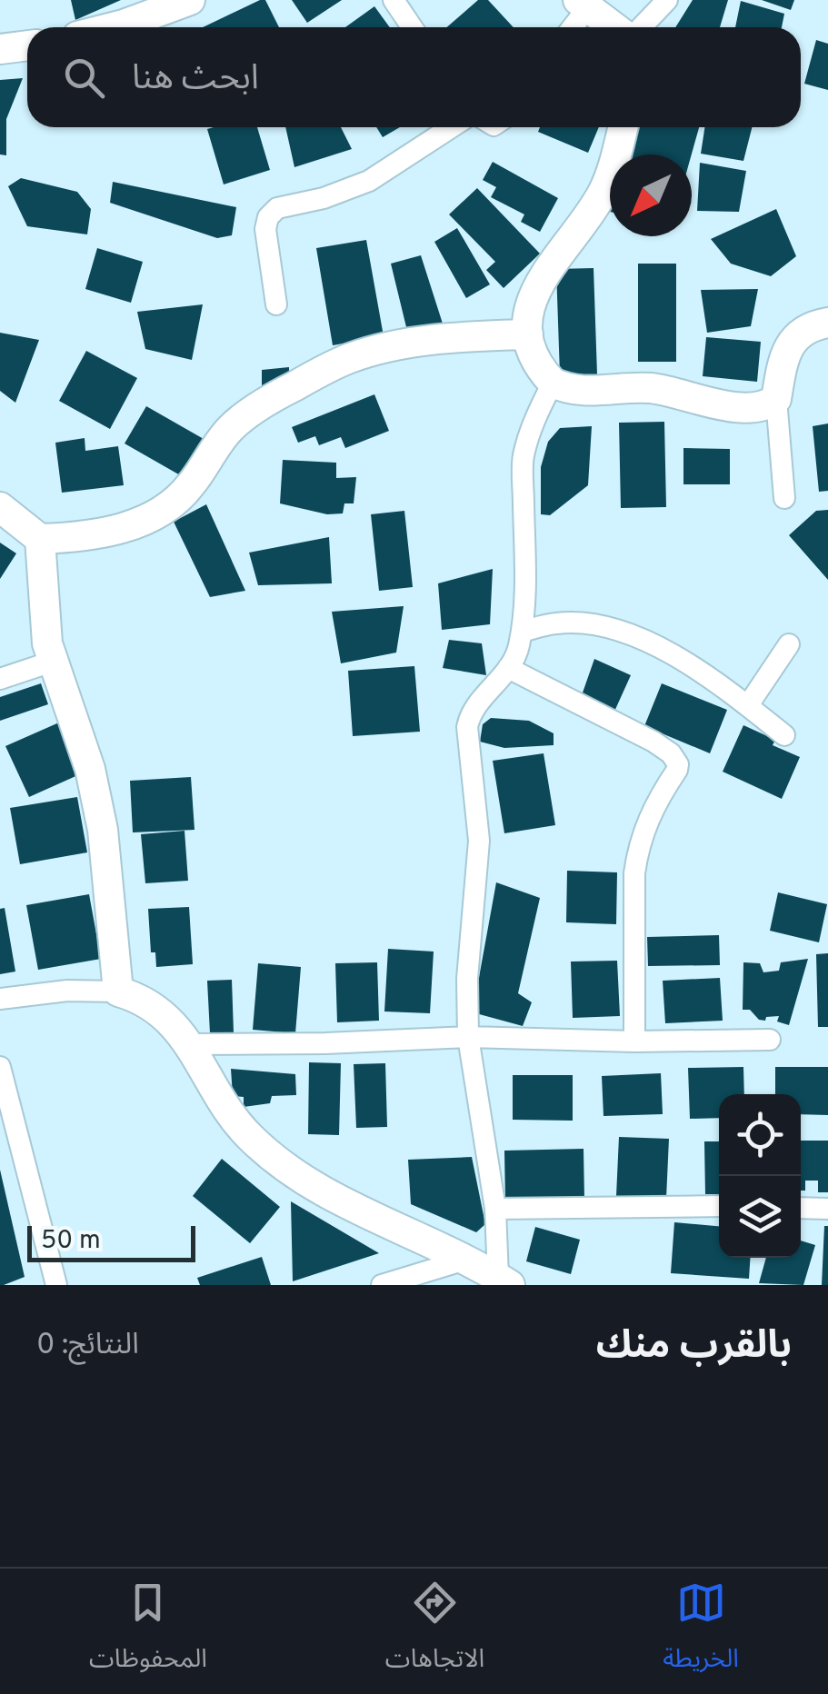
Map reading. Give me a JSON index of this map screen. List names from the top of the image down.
{
  "scale_bar": "50 m",
  "north": "bottom left",
  "page": {
    "search": "ابحث هنا",
    "scale": "50 m",
    "heading": ["بالقرب منك", "النتائج: 0"],
    "nav": ["الخريطة", "الاتجاهات", "المحفوظات"]
  }
}
